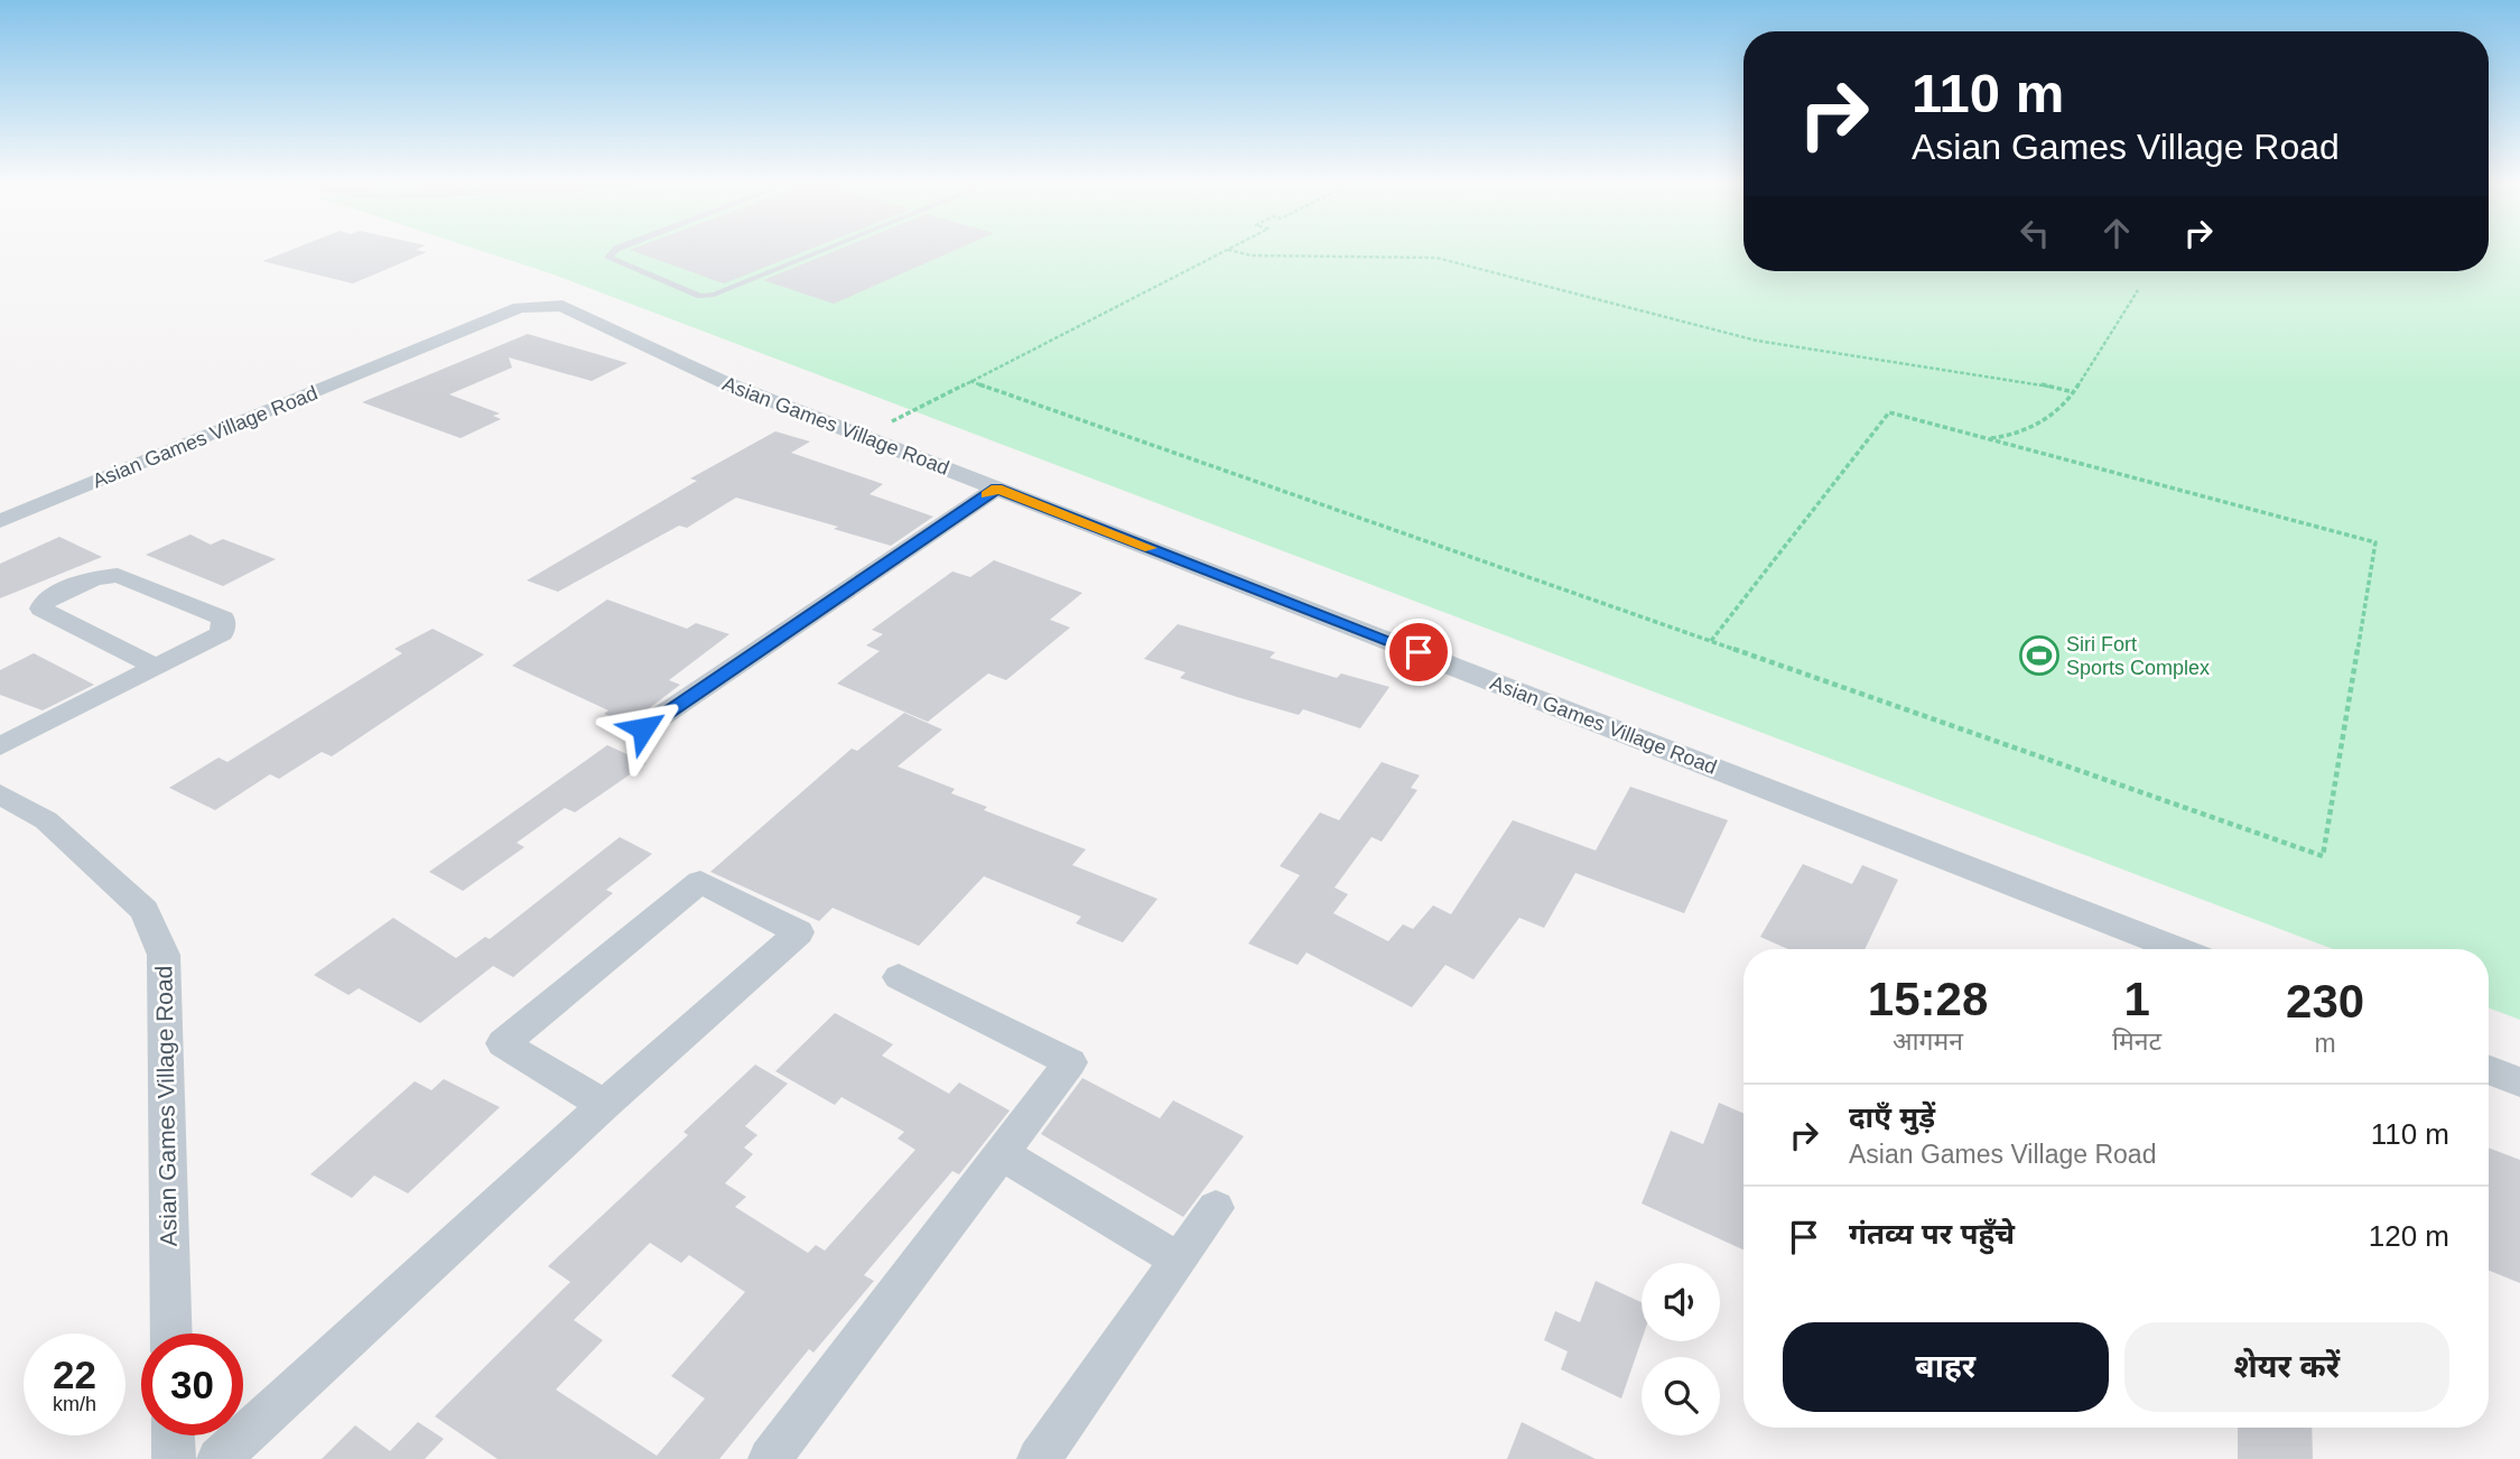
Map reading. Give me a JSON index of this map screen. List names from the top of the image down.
{
  "streets": {
    "street": ["Asian Games Village Road"]
  },
  "places": {
    "sports": ["Siri Fort Sports Complex"]
  },
  "page": {
    "turn": ["110 m", "Asian Games Village Road"],
    "eta": [
      "15:28",
      "आगमन",
      "1",
      "मिनट",
      "230",
      "m"
    ],
    "list": [
      {
        "name": "दाएँ मुड़ें",
        "note": "Asian Games Village Road",
        "value": "110 m"
      },
      {
        "name": "गंतव्य पर पहुँचे",
        "value": "120 m"
      }
    ],
    "buttons": ["बाहर", "शेयर करें"],
    "speed": "22 km/h",
    "limit": "30"
  }
}
